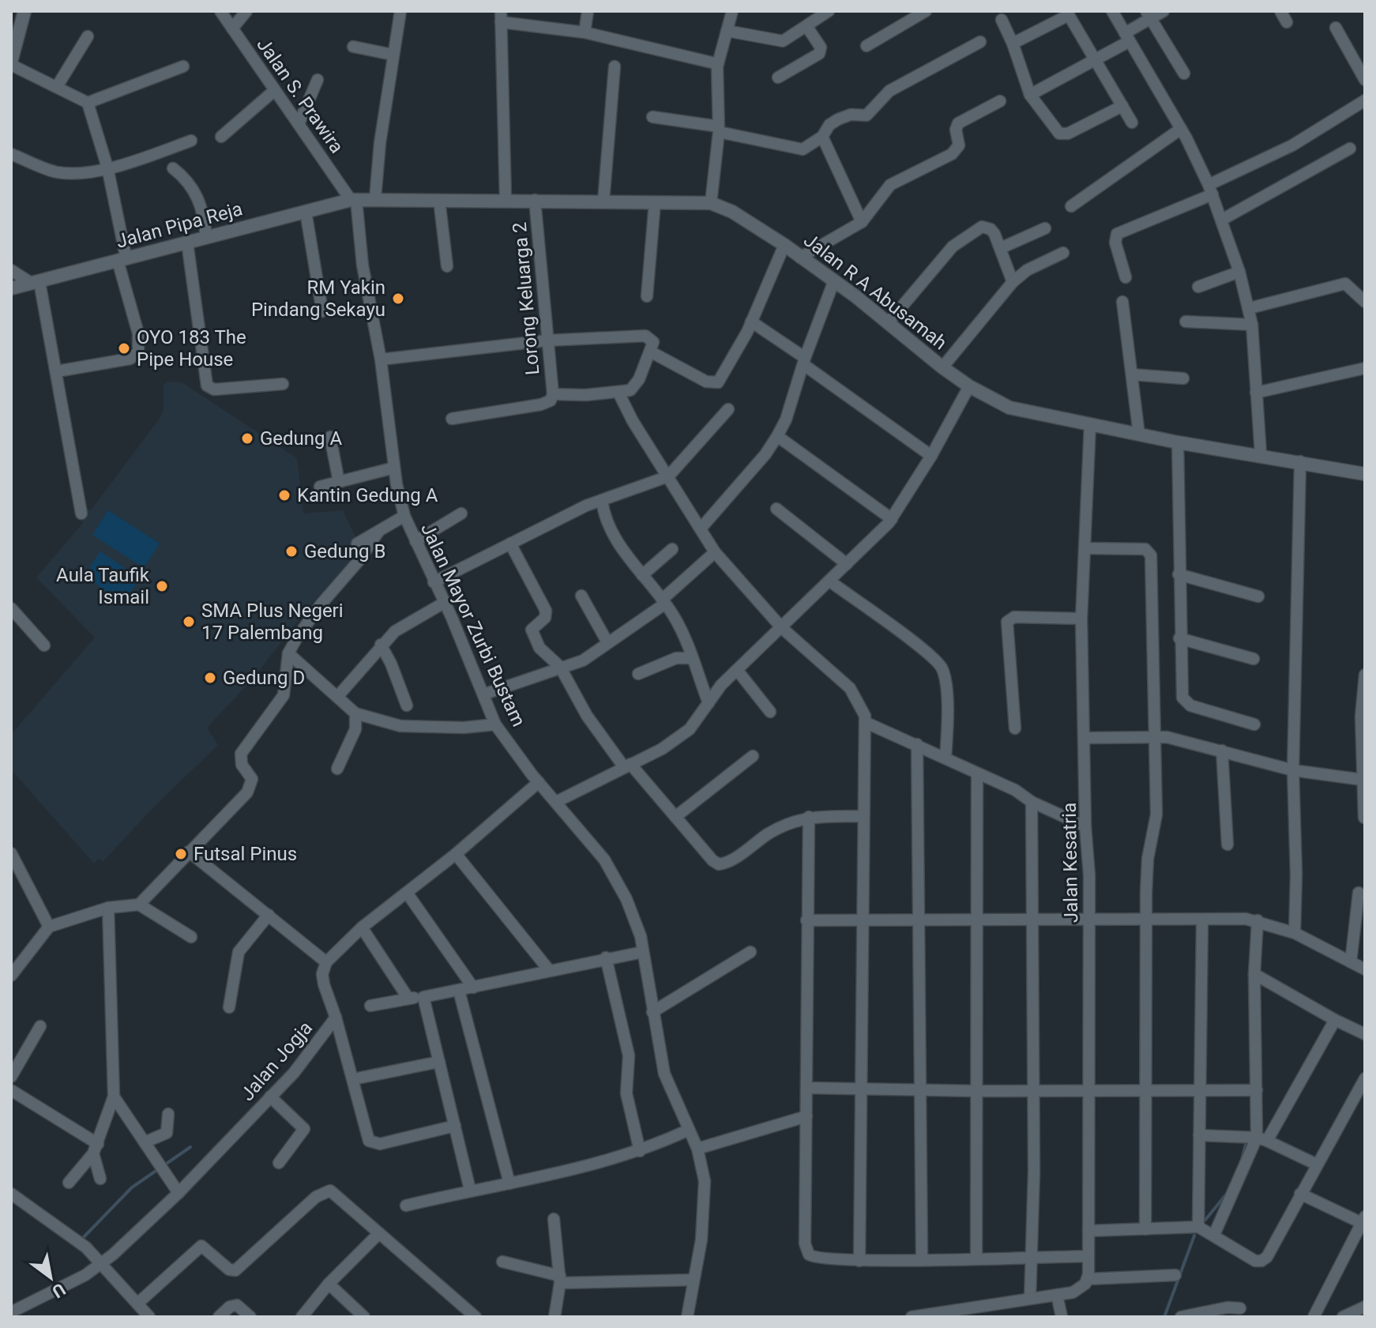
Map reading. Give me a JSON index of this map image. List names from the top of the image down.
{
  "streets": {
    "street": [
      "Jalan S. Prawira",
      "Jalan Pipa Reja",
      "Jalan R A Abusamah",
      "Lorong Keluarga 2",
      "Jalan Mayor Zurbi Bustam",
      "Jalan Kesatria",
      "Jalan Jogja"
    ]
  },
  "crossings": [
    ["Jalan S. Prawira", "Jalan Pipa Reja"],
    ["Jalan S. Prawira", "Jalan R A Abusamah"],
    ["Jalan S. Prawira", "Jalan Mayor Zurbi Bustam"],
    ["Jalan Pipa Reja", "Jalan R A Abusamah"],
    ["Jalan Pipa Reja", "Jalan Mayor Zurbi Bustam"],
    ["Jalan R A Abusamah", "Lorong Keluarga 2"],
    ["Jalan R A Abusamah", "Jalan Mayor Zurbi Bustam"],
    ["Jalan R A Abusamah", "Jalan Kesatria"]
  ],
  "places": [
    "RM Yakin Pindang Sekayu",
    "OYO 183 The Pipe House",
    "Gedung A",
    "Kantin Gedung A",
    "Gedung B",
    "Aula Taufik Ismail",
    "SMA Plus Negeri 17 Palembang",
    "Gedung D",
    "Futsal Pinus"
  ],
  "north": "bottom right"
}
